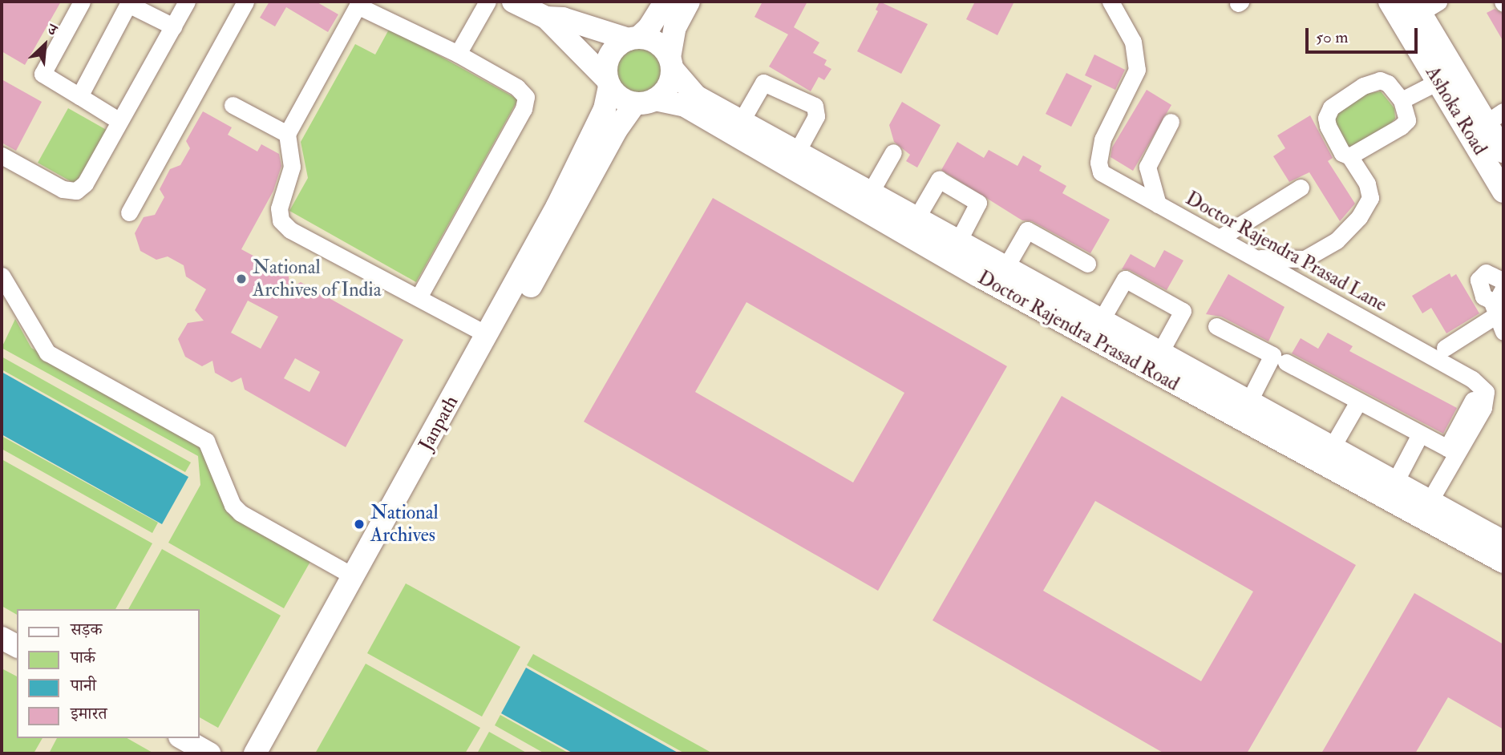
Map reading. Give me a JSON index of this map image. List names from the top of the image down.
{
  "streets": {
    "main road": ["Ashoka Road", "Doctor Rajendra Prasad Road", "Janpath"],
    "street": ["Doctor Rajendra Prasad Lane"]
  },
  "crossings": [
    ["Doctor Rajendra Prasad Lane", "Doctor Rajendra Prasad Road"],
    ["Doctor Rajendra Prasad Road", "Janpath"]
  ],
  "places": ["National Archives of India", "National Archives"],
  "legend": [
    "सड़क",
    "पार्क",
    "पानी",
    "इमारत"
  ],
  "scale_bar": "50 m",
  "north": "top right"
}
